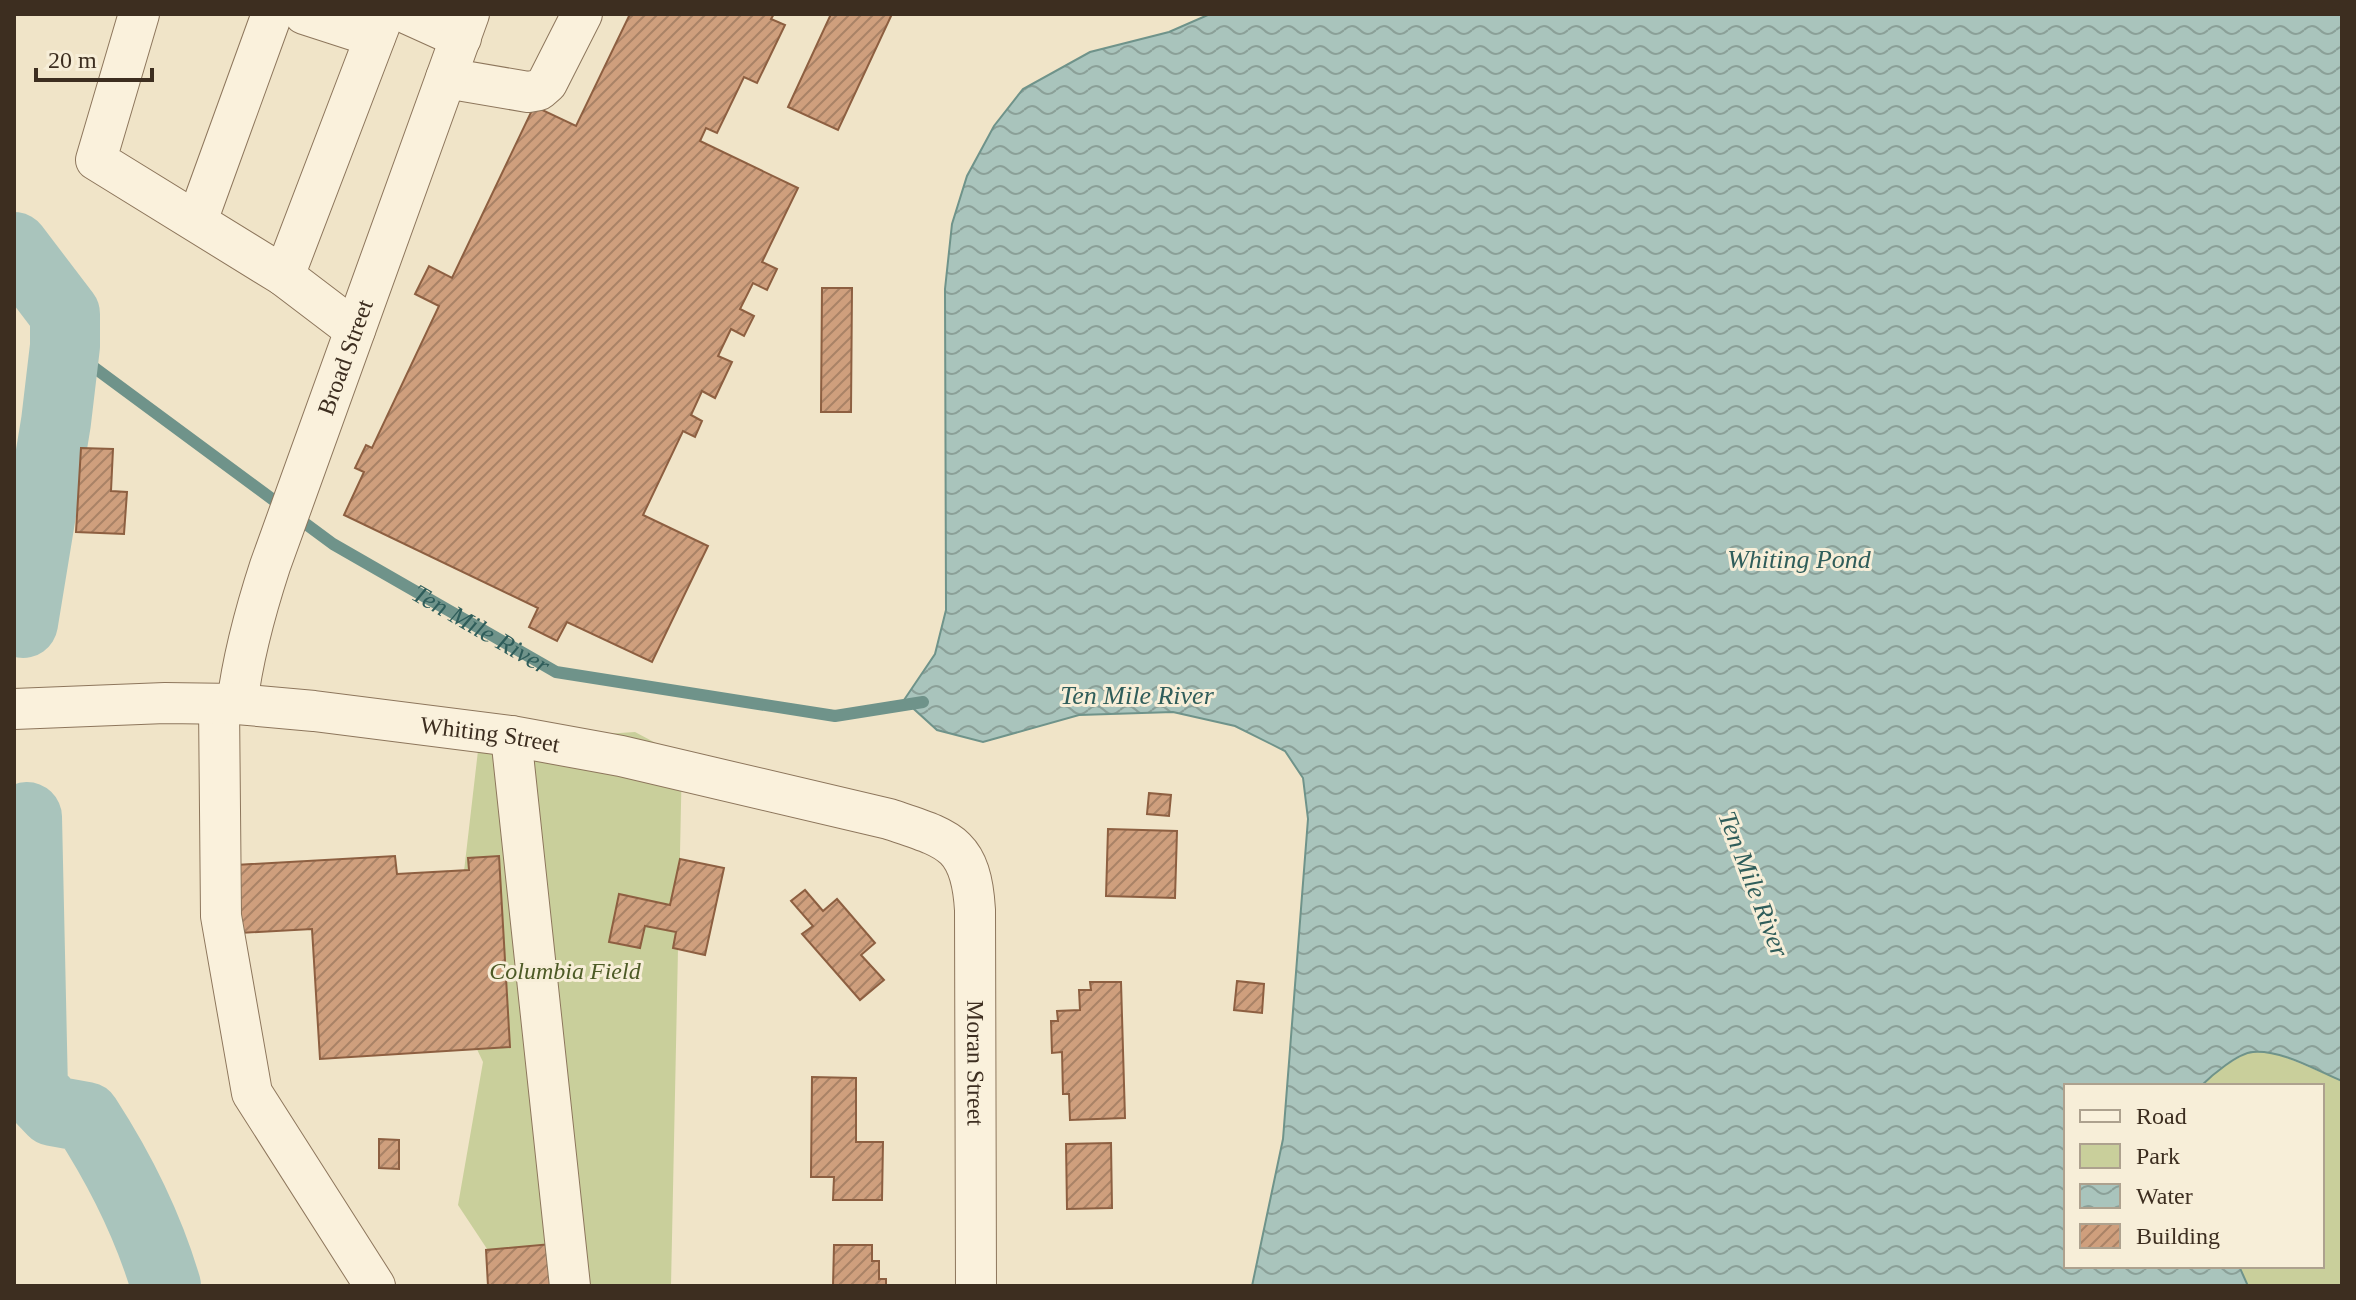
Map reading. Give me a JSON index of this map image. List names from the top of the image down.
{
  "streets": {
    "street": ["Broad Street", "Whiting Street", "Moran Street"]
  },
  "crossings": [
    ["Broad Street", "Whiting Street"],
    ["Whiting Street", "Moran Street"]
  ],
  "water": ["Whiting Pond", "Ten Mile River"],
  "parks": ["Columbia Field"],
  "legend": [
    "Road",
    "Park",
    "Water",
    "Building"
  ],
  "scale_bar": "20 m"
}
